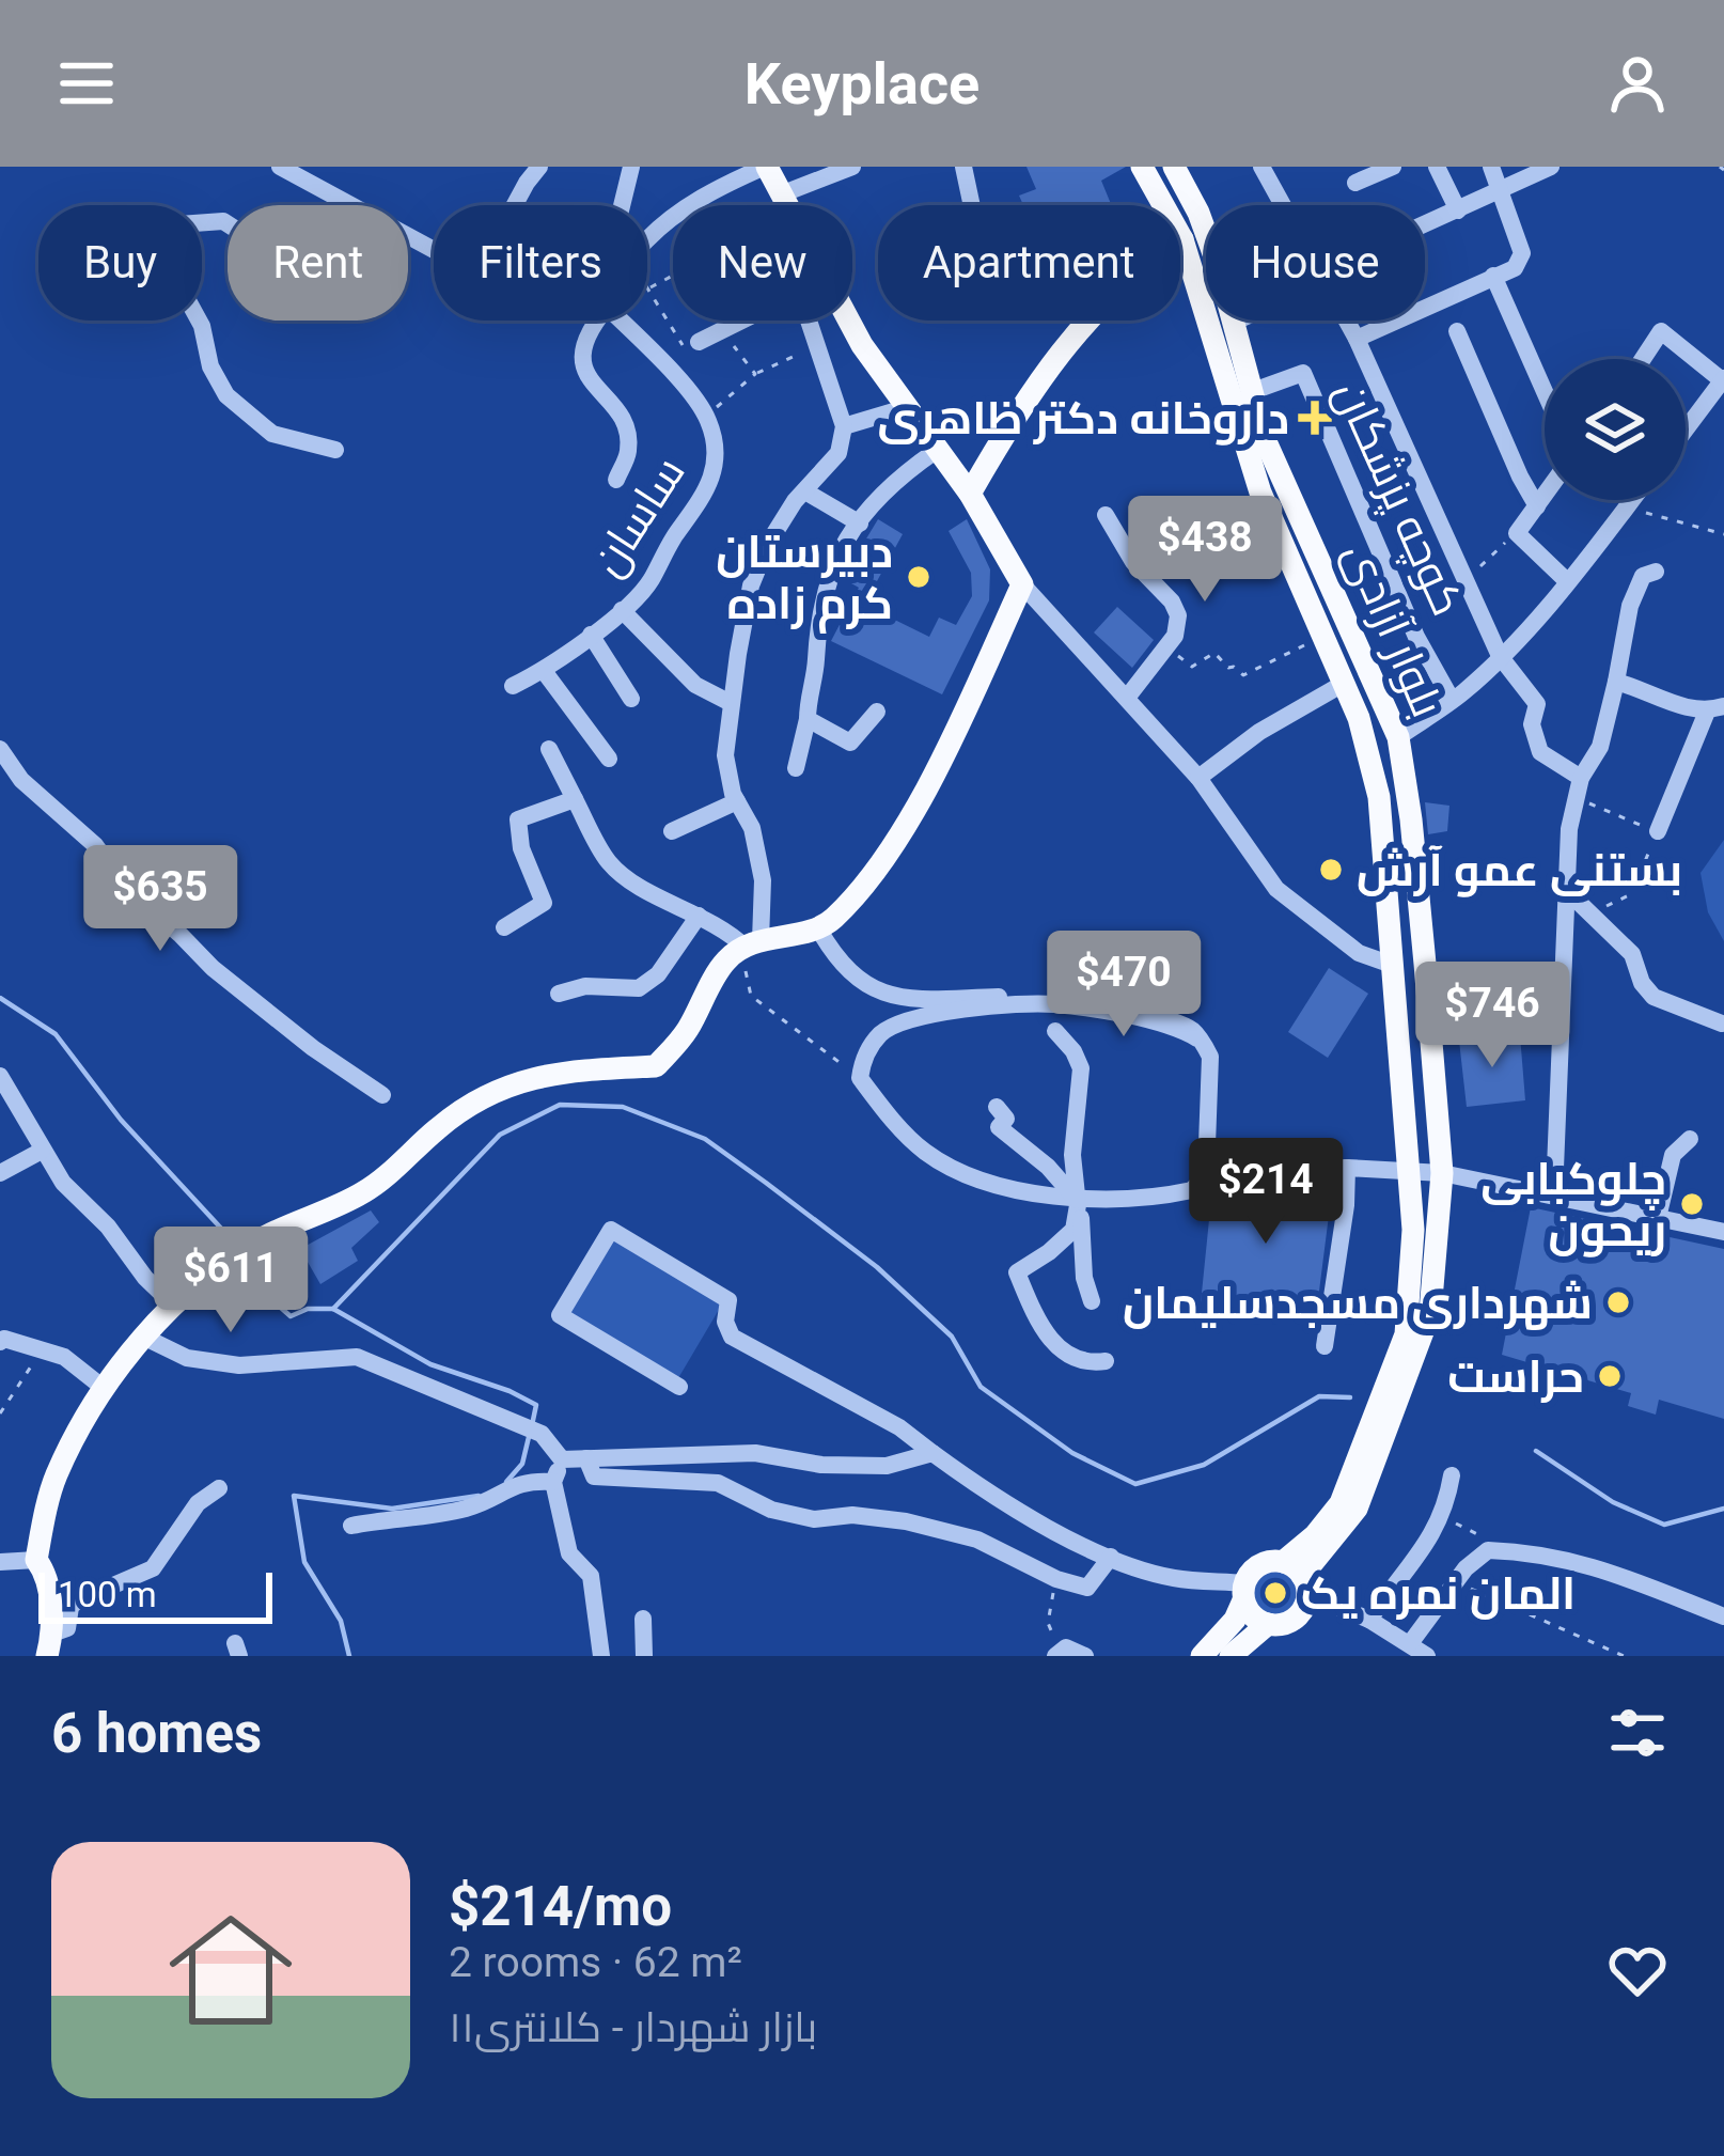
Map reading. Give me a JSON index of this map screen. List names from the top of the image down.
{
  "streets": {
    "main road": ["بلوار آزادی"],
    "street": ["کوچه پزشکان", "ساسان"]
  },
  "crossings": [
    ["کوچه پزشکان", "بلوار آزادی"]
  ],
  "places": {
    "health": ["داروخانه دکتر ظاهری"],
    "other": [
      "دبیرستان کرم زاده",
      "بستنی عمو آرش",
      "چلوکبابی ریحون",
      "شهرداری مسجدسلیمان",
      "حراست",
      "المان نمره یک"
    ]
  },
  "scale_bar": "100 m",
  "page": {
    "header": "Keyplace",
    "chip": [
      "Buy",
      "Rent",
      "Filters",
      "New",
      "Apartment",
      "House"
    ],
    "price": [
      "$438",
      "$635",
      "$470",
      "$746",
      "$214",
      "$611"
    ],
    "scale": "100 m",
    "heading": "6 homes",
    "list": [
      {
        "name": "$214/mo",
        "note": "2 rooms · 62 m² · بازار شهردار - کلانتری۱۱"
      }
    ]
  }
}
